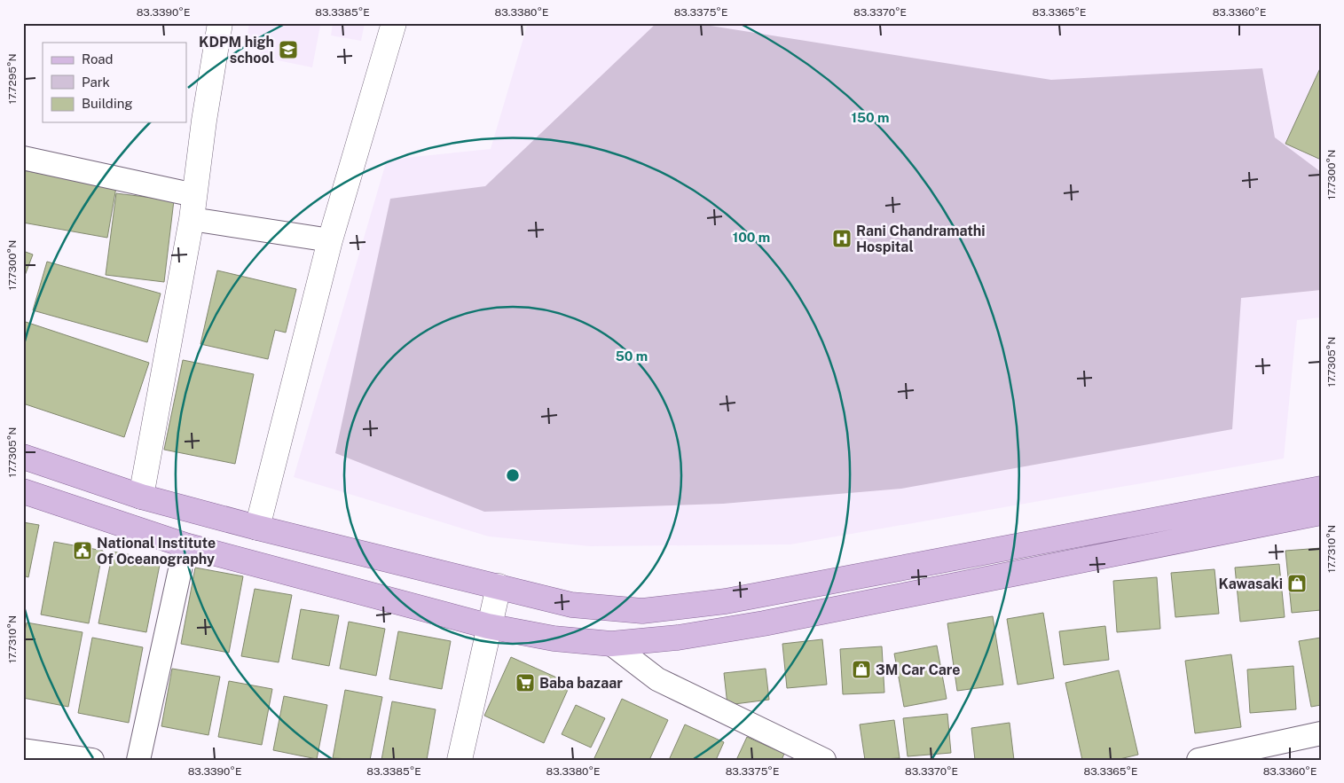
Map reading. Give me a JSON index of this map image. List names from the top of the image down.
{
  "places": {
    "school or university": ["KDPM high school"],
    "hospital": ["Rani Chandramathi Hospital"],
    "public building": ["National Institute Of Oceanography"],
    "shop": ["Kawasaki", "3M Car Care"],
    "supermarket": ["Baba bazaar"]
  },
  "legend": ["Road", "Park", "Building"],
  "coordinates": [
    "83.3390°E",
    "83.3385°E",
    "83.3380°E",
    "83.3375°E",
    "83.3370°E",
    "83.3365°E",
    "83.3360°E",
    "17.7295°N",
    "17.7300°N",
    "17.7305°N",
    "17.7310°N"
  ],
  "rings": ["150 m", "100 m", "50 m"]
}
